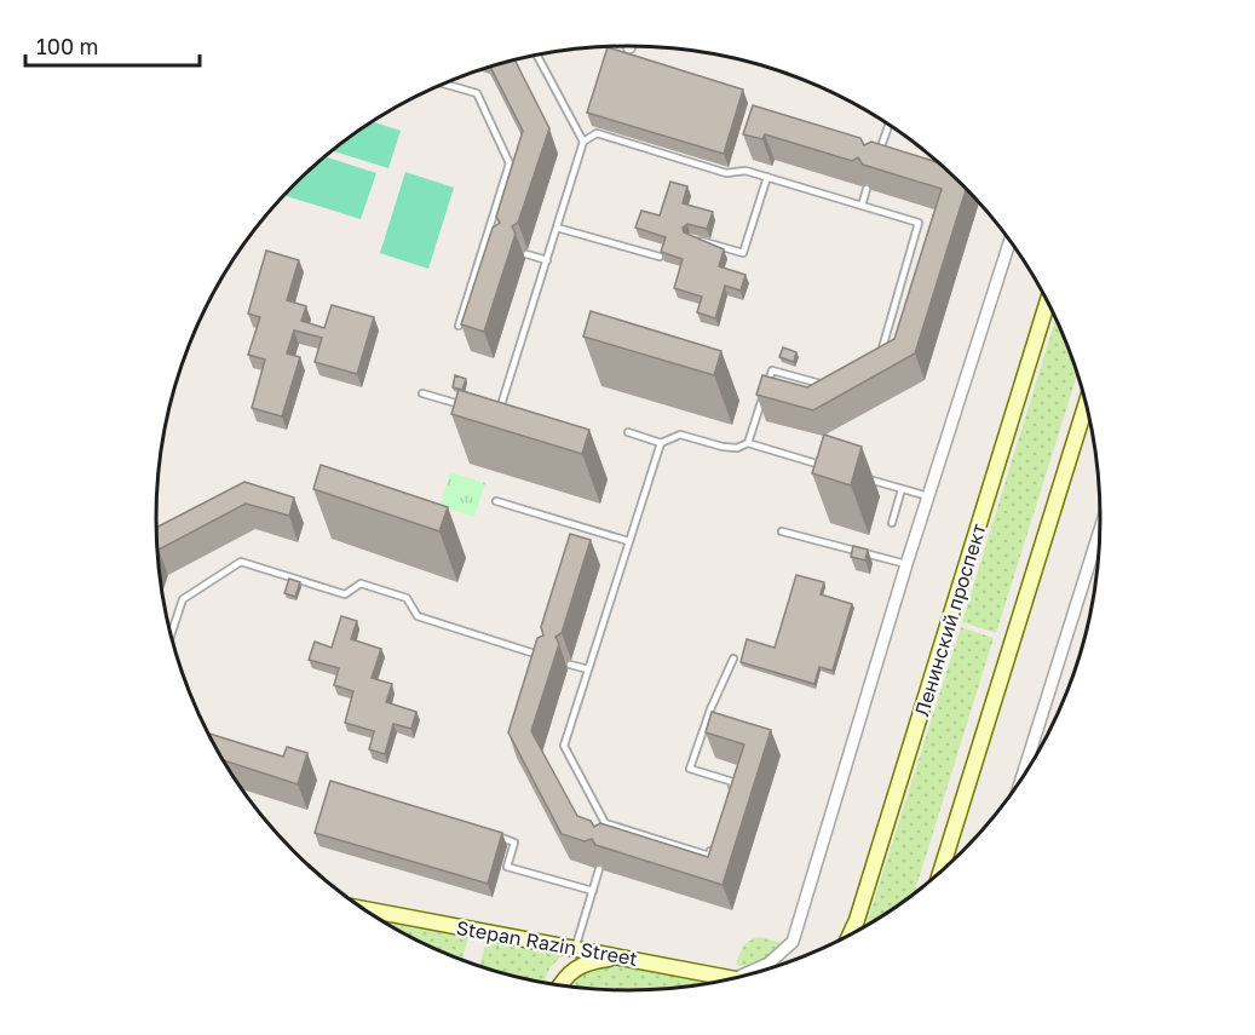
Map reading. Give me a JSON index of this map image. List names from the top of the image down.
{
  "streets": {
    "main road": ["Ленинский проспект", "Stepan Razin Street"]
  },
  "scale_bar": "100 m"
}
